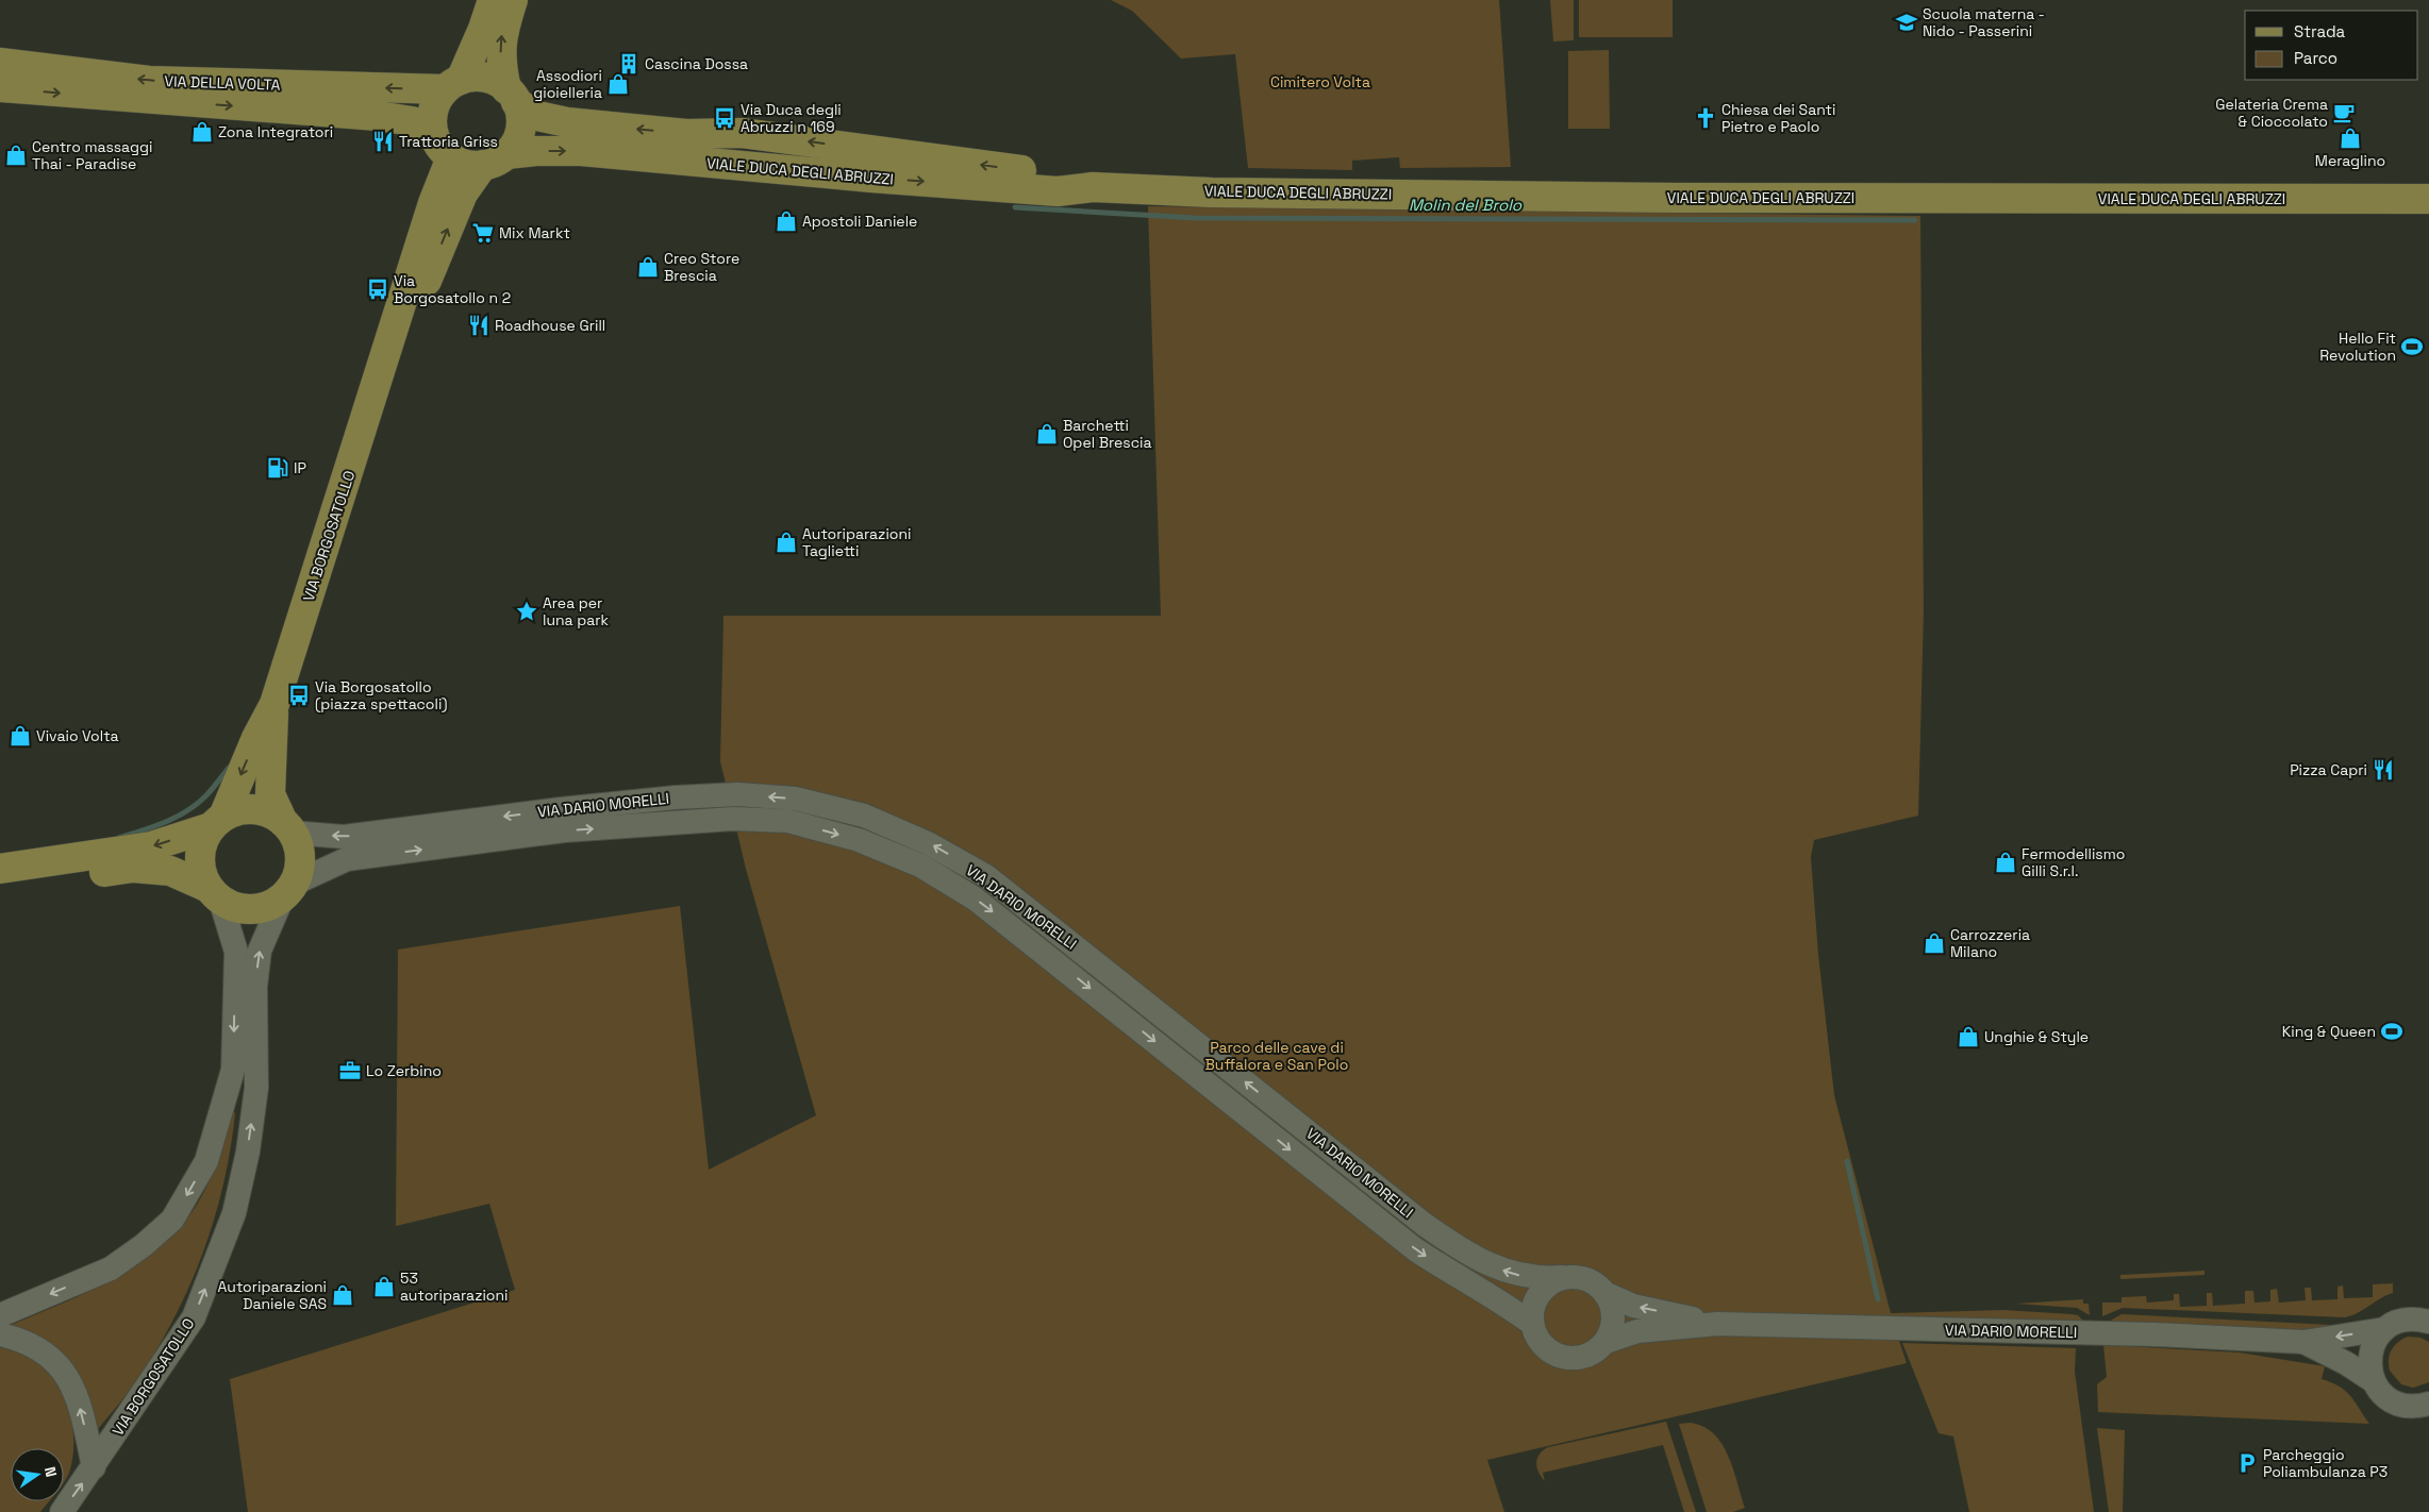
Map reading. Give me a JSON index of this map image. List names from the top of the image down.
{
  "streets": {
    "main road": ["VIA DELLA VOLTA", "VIALE DUCA DEGLI ABRUZZI", "VIA BORGOSATOLLO"],
    "street": ["VIA DARIO MORELLI"]
  },
  "crossings": [
    ["VIA DELLA VOLTA", "VIALE DUCA DEGLI ABRUZZI"],
    ["VIA DELLA VOLTA", "VIA BORGOSATOLLO"],
    ["VIALE DUCA DEGLI ABRUZZI", "VIA BORGOSATOLLO"],
    ["VIA BORGOSATOLLO", "VIA DARIO MORELLI"]
  ],
  "water": ["Molin del Brolo"],
  "parks": ["Cimitero Volta", "Parco delle cave di Buffalora e San Polo"],
  "places": {
    "school or university": ["Scuola materna - Nido - Passerini"],
    "building": ["Cascina Dossa"],
    "shop": [
      "Assodiori gioielleria",
      "Zona Integratori",
      "Meraglino",
      "Centro massaggi Thai - Paradise",
      "Apostoli Daniele",
      "Creo Store Brescia",
      "Barchetti Opel Brescia",
      "Autoriparazioni Taglietti",
      "Vivaio Volta",
      "Fermodellismo Gilli S.r.l.",
      "Carrozzeria Milano",
      "Unghie & Style",
      "53 autoriparazioni",
      "Autoriparazioni Daniele SAS"
    ],
    "cafe": ["Gelateria Crema & Cioccolato"],
    "bus stop": ["Via Duca degli Abruzzi n 169", "Via Borgosatollo n 2", "Via Borgosatollo (piazza spettacoli)"],
    "church": ["Chiesa dei Santi Pietro e Paolo"],
    "restaurant": ["Trattoria Griss", "Roadhouse Grill", "Pizza Capri"],
    "supermarket": ["Mix Markt"],
    "sports": ["Hello Fit Revolution", "King & Queen"],
    "fuel station": ["IP"],
    "place": ["Area per luna park"],
    "office": ["Lo Zerbino"],
    "parking": ["Parcheggio Poliambulanza P3"]
  },
  "legend": ["Strada", "Parco"],
  "north": "right"
}
